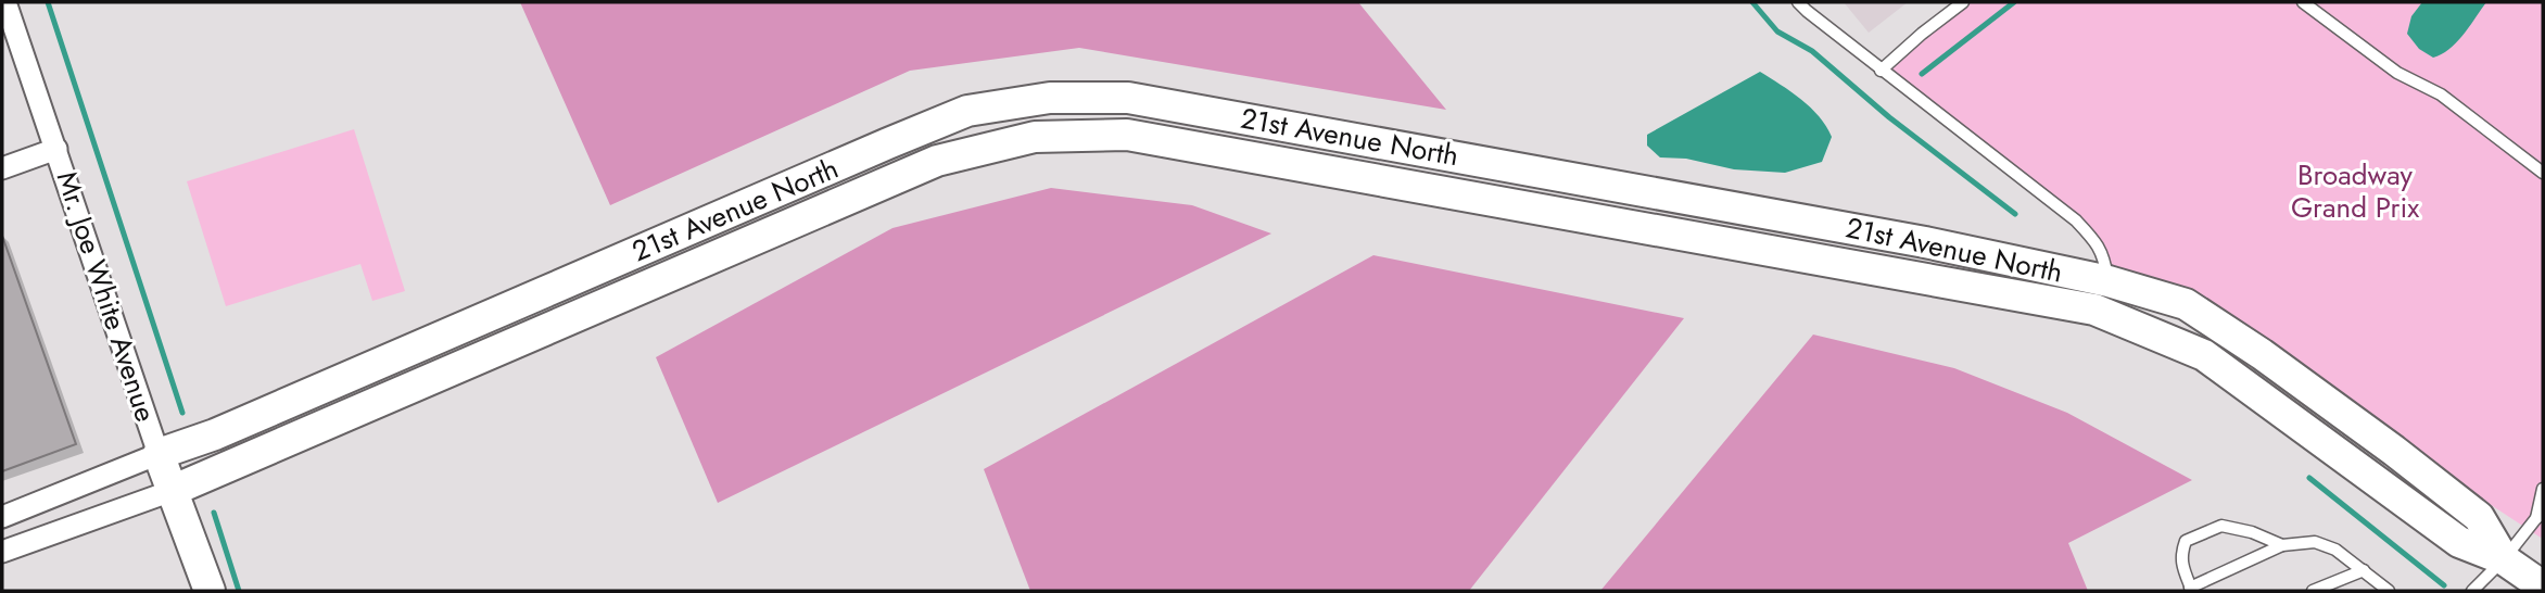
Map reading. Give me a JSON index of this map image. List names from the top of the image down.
{
  "streets": {
    "street": ["21st Avenue North", "Mr. Joe White Avenue"]
  },
  "crossings": [
    ["21st Avenue North", "Mr. Joe White Avenue"]
  ],
  "parks": ["Broadway Grand Prix"]
}
